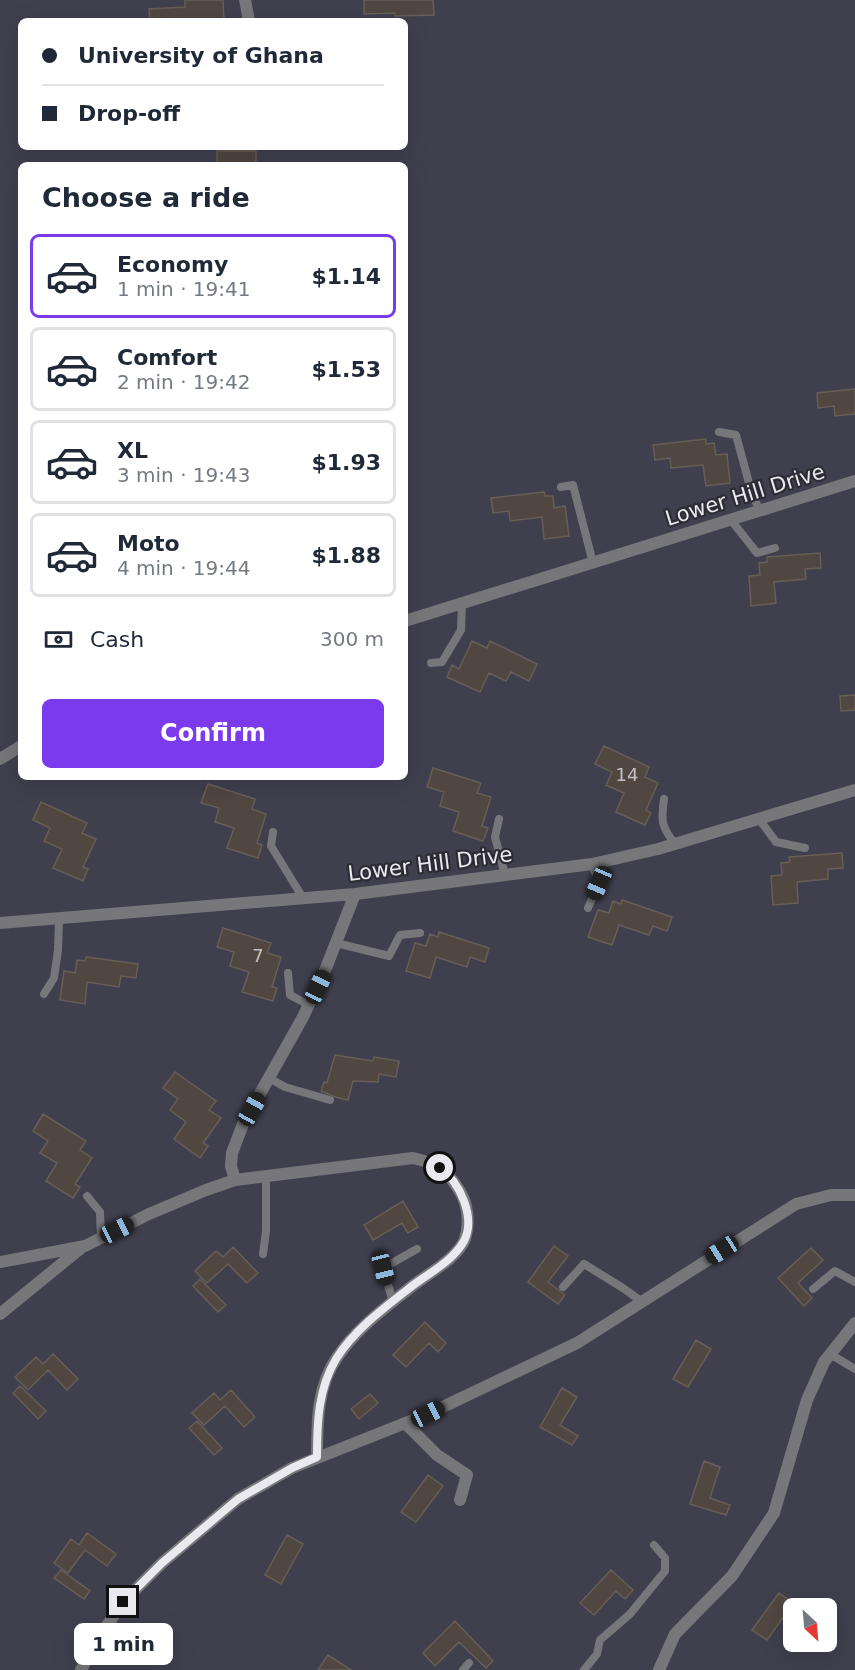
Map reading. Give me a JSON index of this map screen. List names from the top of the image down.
{
  "streets": {
    "street": ["Lower Hill Drive"]
  },
  "house_numbers": ["14", "7"],
  "north": "bottom right",
  "page": {
    "banner": ["University of Ghana", "Drop-off"],
    "heading": "Choose a ride",
    "list": [
      {
        "name": "Economy",
        "note": "1 min · 19:41",
        "value": "$1.14"
      },
      {
        "name": "Comfort",
        "note": "2 min · 19:42",
        "value": "$1.53"
      },
      {
        "name": "XL",
        "note": "3 min · 19:43",
        "value": "$1.93"
      },
      {
        "name": "Moto",
        "note": "4 min · 19:44",
        "value": "$1.88"
      }
    ],
    "pay": ["Cash", "300 m"],
    "buttons": "Confirm",
    "bubble": "1 min"
  }
}
